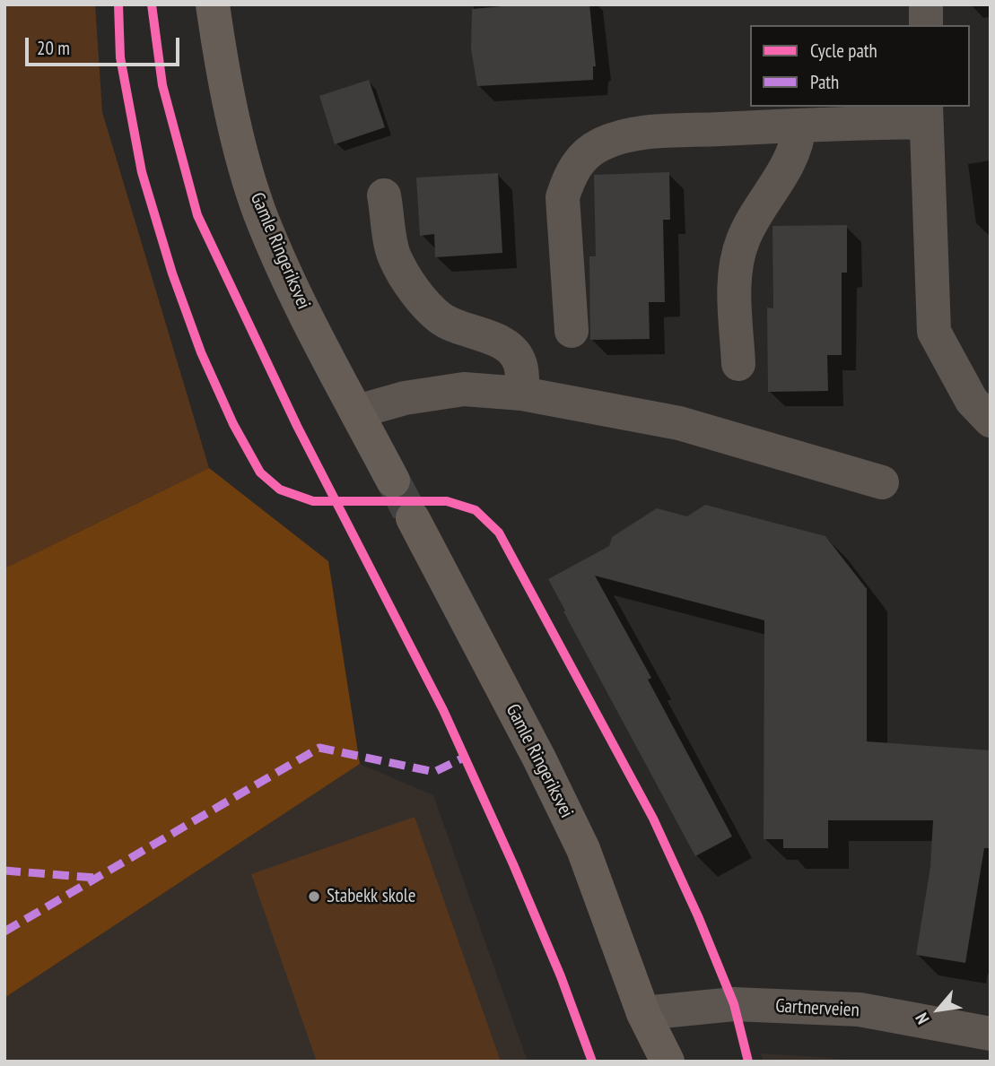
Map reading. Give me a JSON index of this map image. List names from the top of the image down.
{
  "streets": {
    "main road": ["Gamle Ringeriksvei"],
    "street": ["Gartnerveien"]
  },
  "crossings": [
    ["Gamle Ringeriksvei", "Gartnerveien"]
  ],
  "places": ["Stabekk skole"],
  "legend": ["Cycle path", "Path"],
  "scale_bar": "20 m",
  "north": "bottom left"
}
